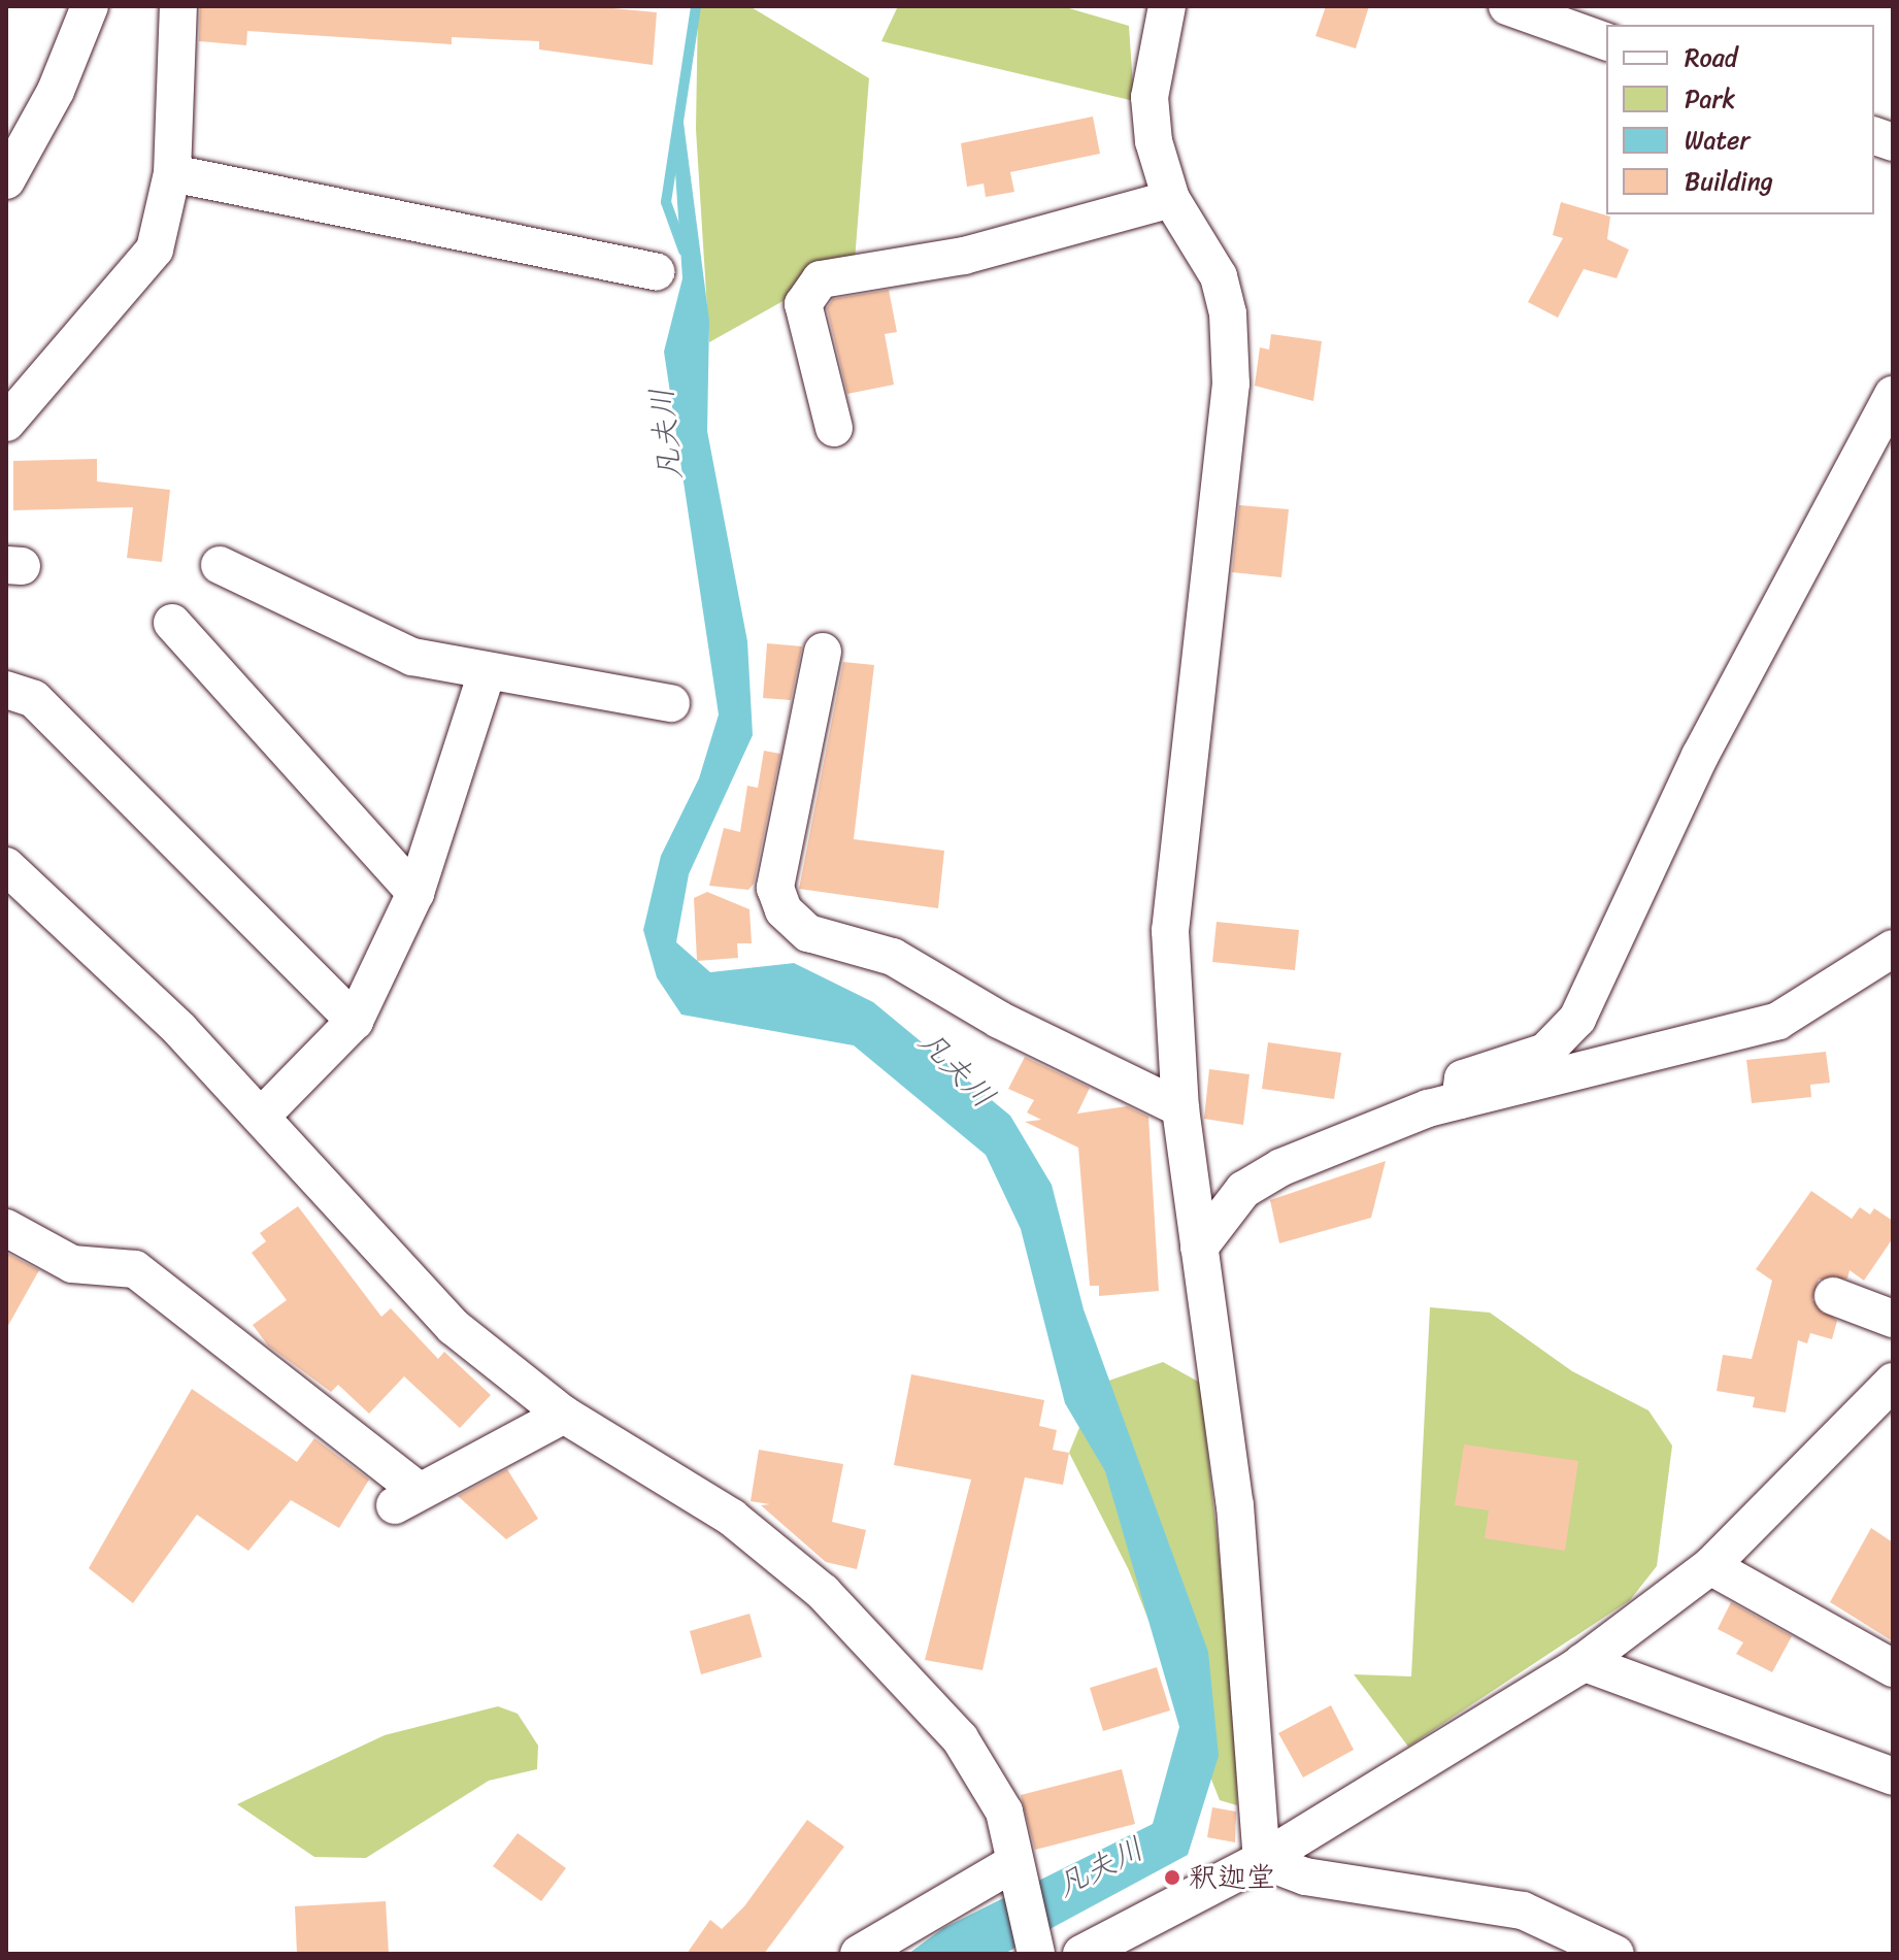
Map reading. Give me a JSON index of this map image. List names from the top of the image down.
{
  "water": ["凡夫川"],
  "places": ["釈迦堂"],
  "legend": [
    "Road",
    "Park",
    "Water",
    "Building"
  ]
}
